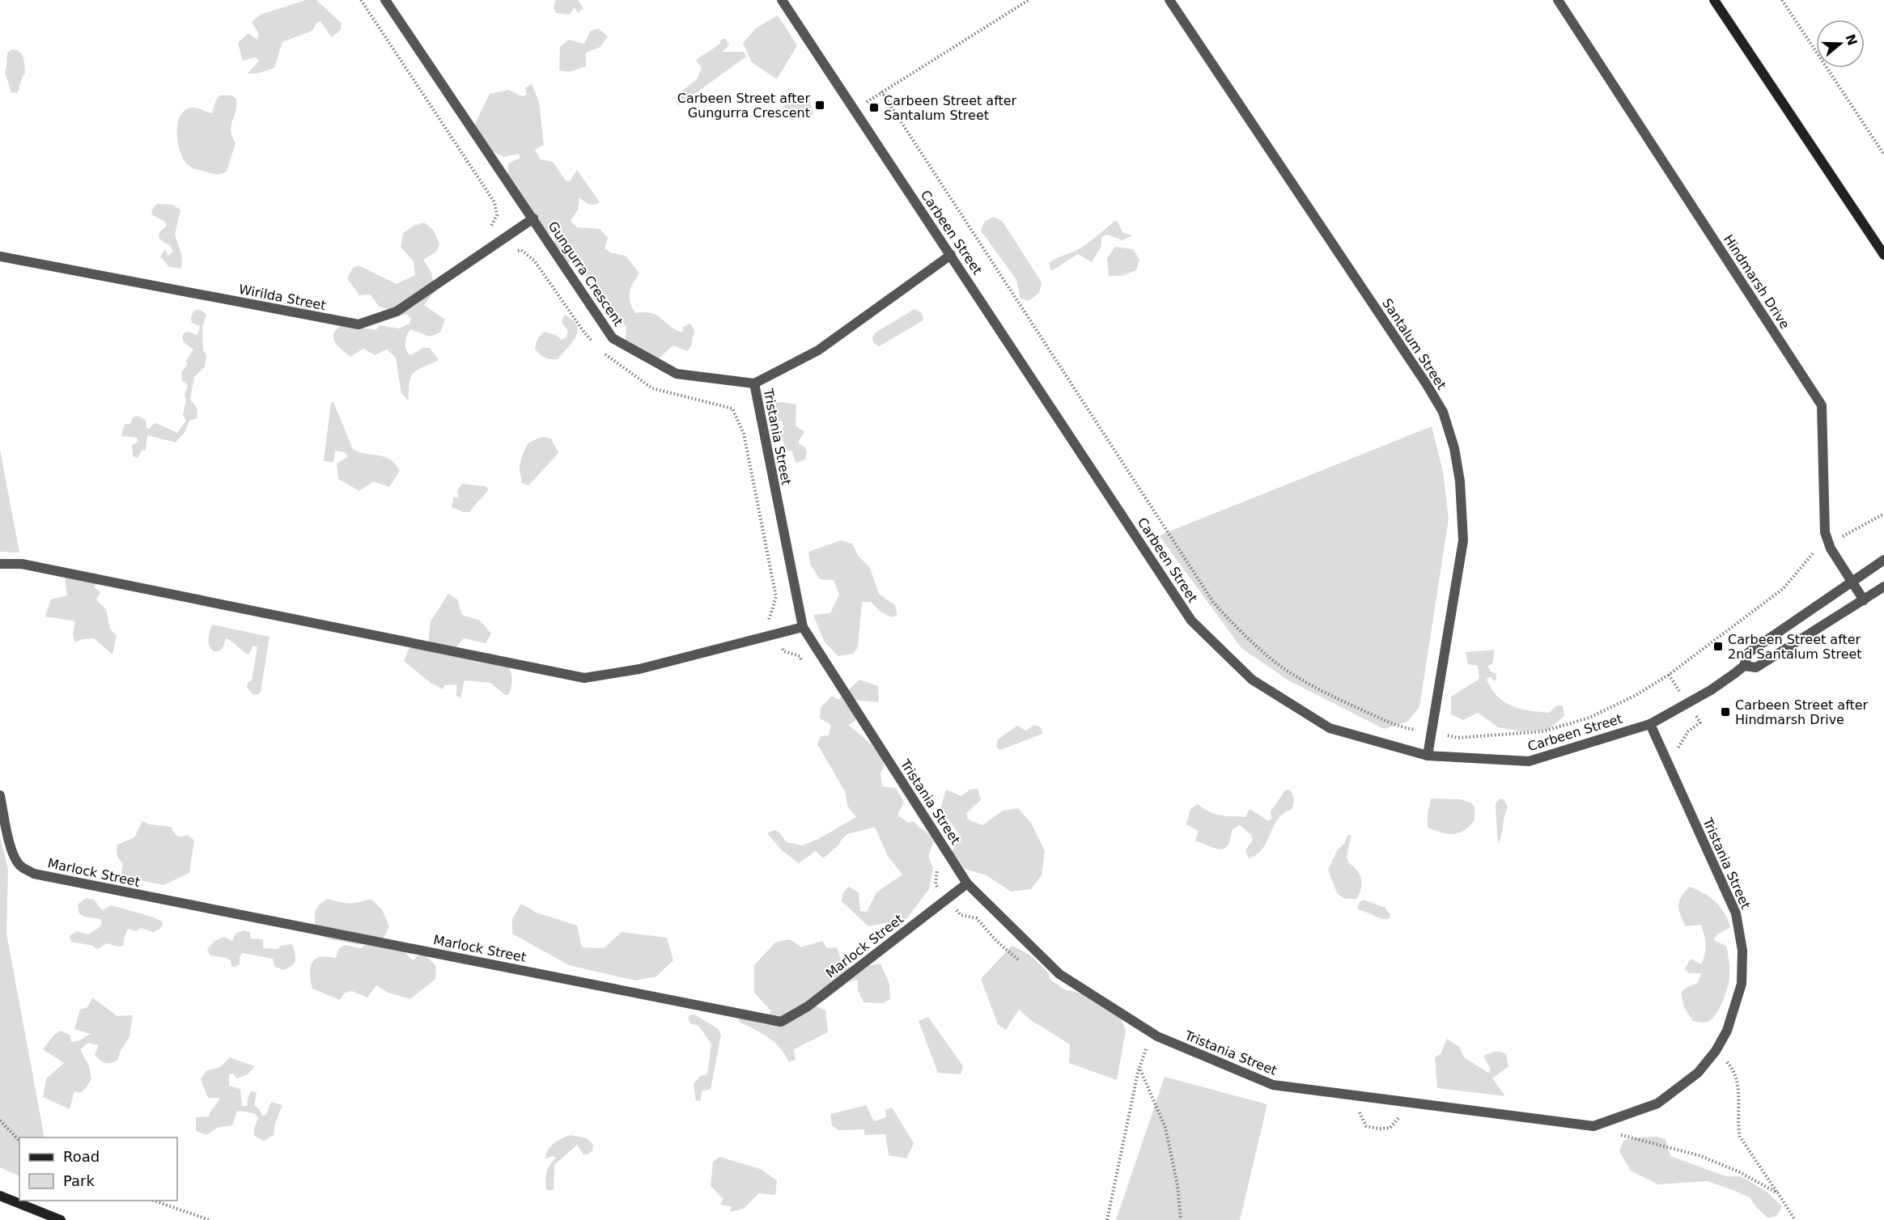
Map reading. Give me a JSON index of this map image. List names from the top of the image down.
{
  "streets": {
    "street": [
      "Carbeen Street",
      "Gungurra Crescent",
      "Hindmarsh Drive",
      "Wirilda Street",
      "Santalum Street",
      "Tristania Street",
      "Marlock Street"
    ]
  },
  "crossings": [
    ["Carbeen Street", "Hindmarsh Drive"],
    ["Carbeen Street", "Santalum Street"],
    ["Carbeen Street", "Tristania Street"],
    ["Gungurra Crescent", "Wirilda Street"],
    ["Gungurra Crescent", "Tristania Street"],
    ["Tristania Street", "Marlock Street"]
  ],
  "places": {
    "transit": [
      "Carbeen Street after Gungurra Crescent",
      "Carbeen Street after Santalum Street",
      "Carbeen Street after 2nd Santalum Street",
      "Carbeen Street after Hindmarsh Drive"
    ]
  },
  "legend": ["Road", "Park"],
  "north": "right"
}
